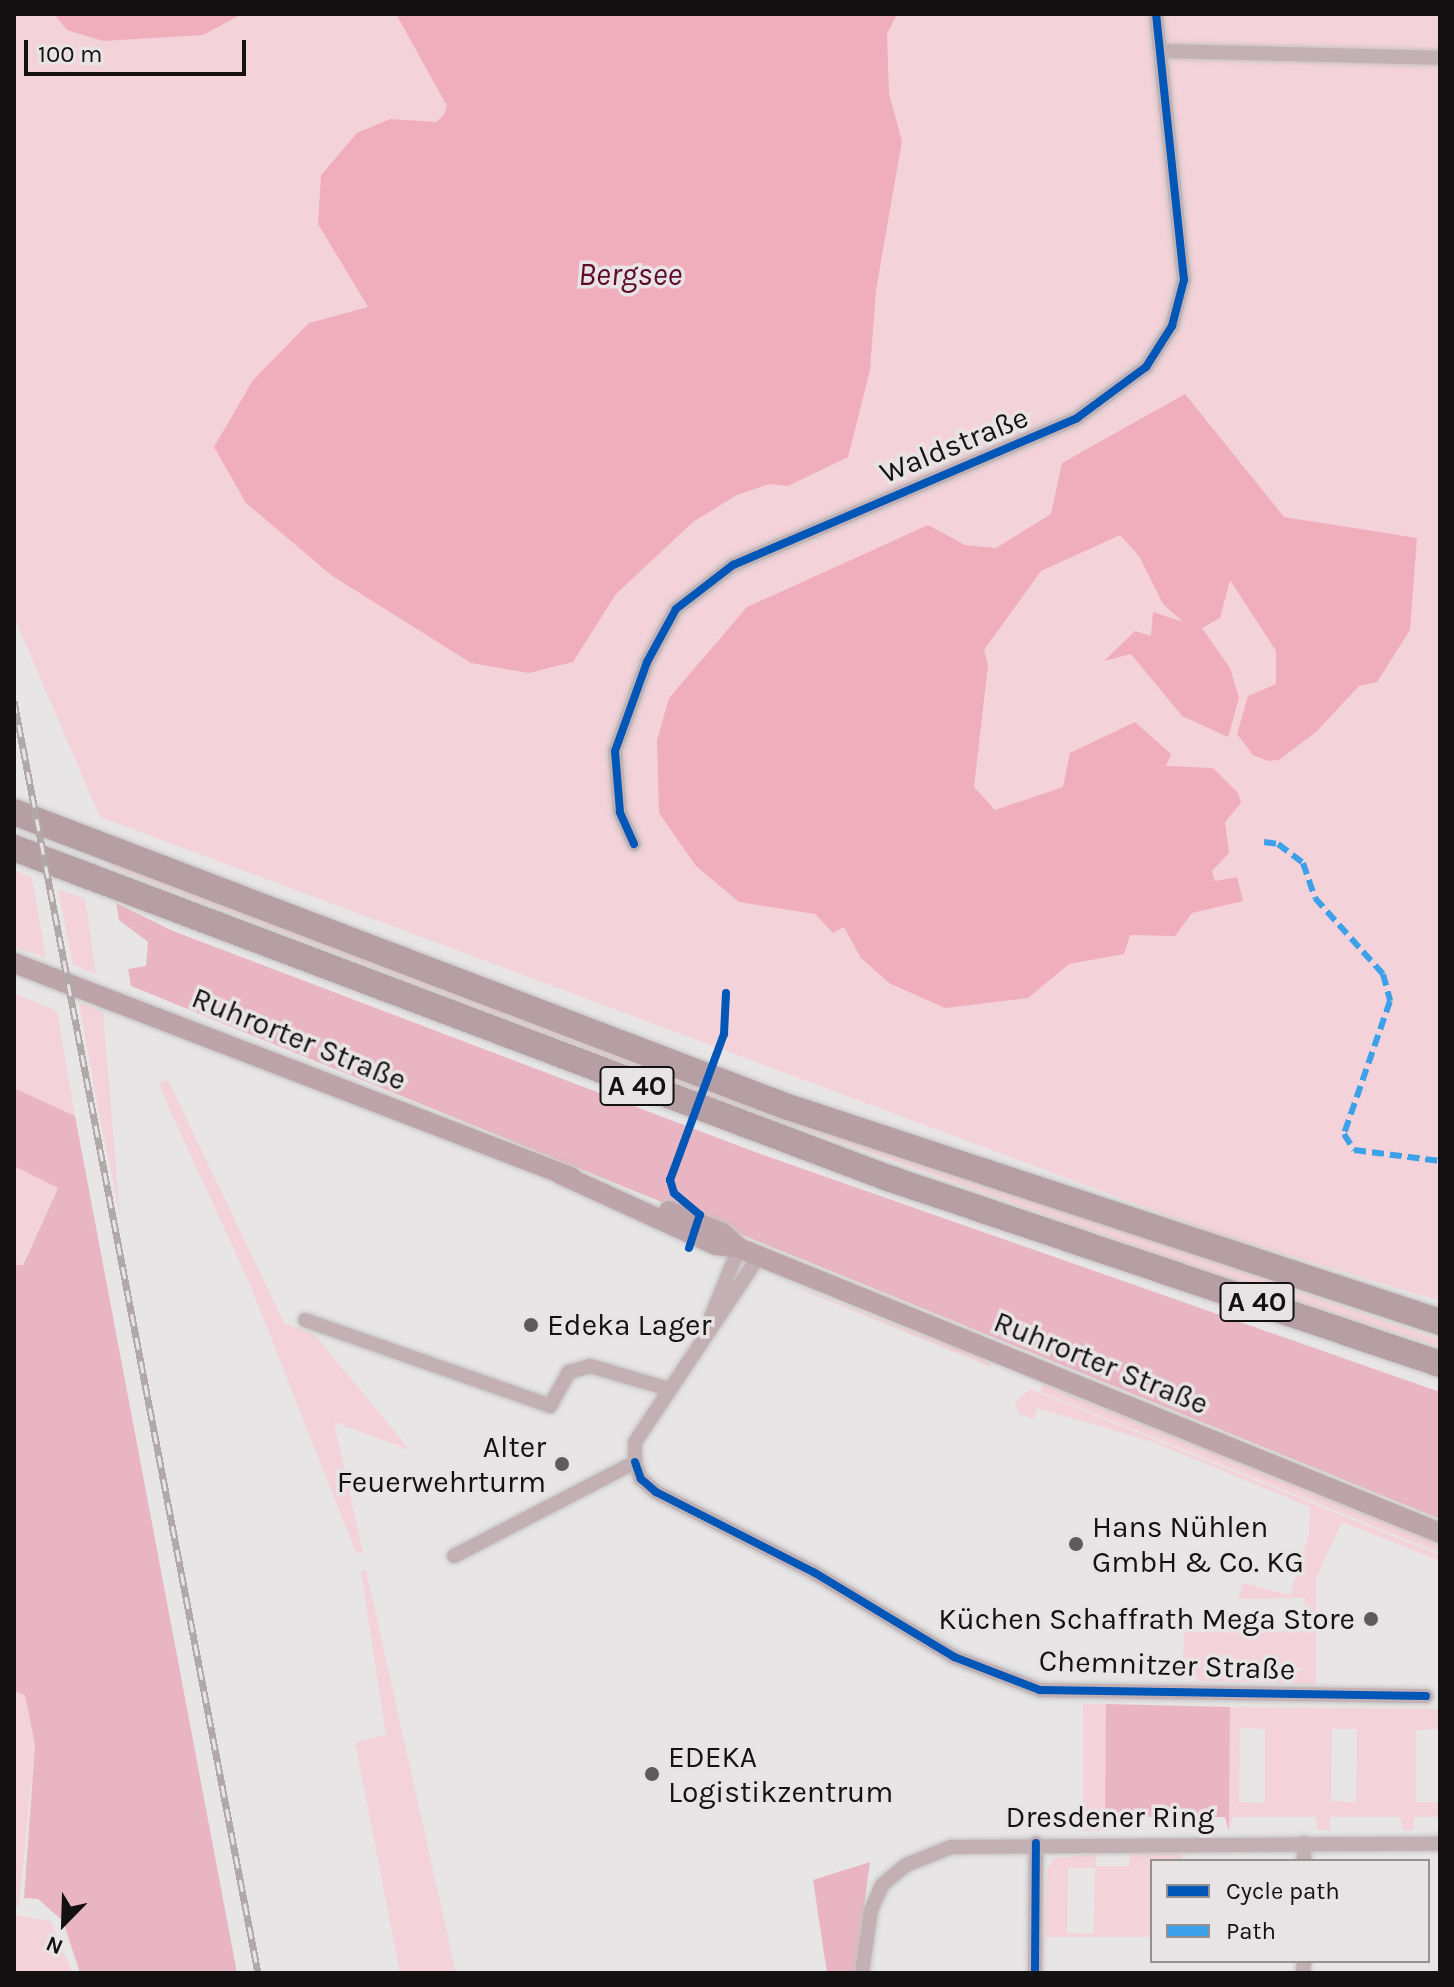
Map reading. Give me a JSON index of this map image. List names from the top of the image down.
{
  "streets": {
    "highway": ["A 40"],
    "main road": ["Ruhrorter Straße"],
    "street": ["Waldstraße", "Chemnitzer Straße", "Dresdener Ring"]
  },
  "water": ["Bergsee"],
  "places": [
    "Edeka Lager",
    "Alter Feuerwehrturm",
    "Hans Nühlen GmbH & Co. KG",
    "Küchen Schaffrath Mega Store",
    "EDEKA Logistikzentrum"
  ],
  "legend": ["Cycle path", "Path"],
  "scale_bar": "100 m",
  "north": "bottom left"
}
